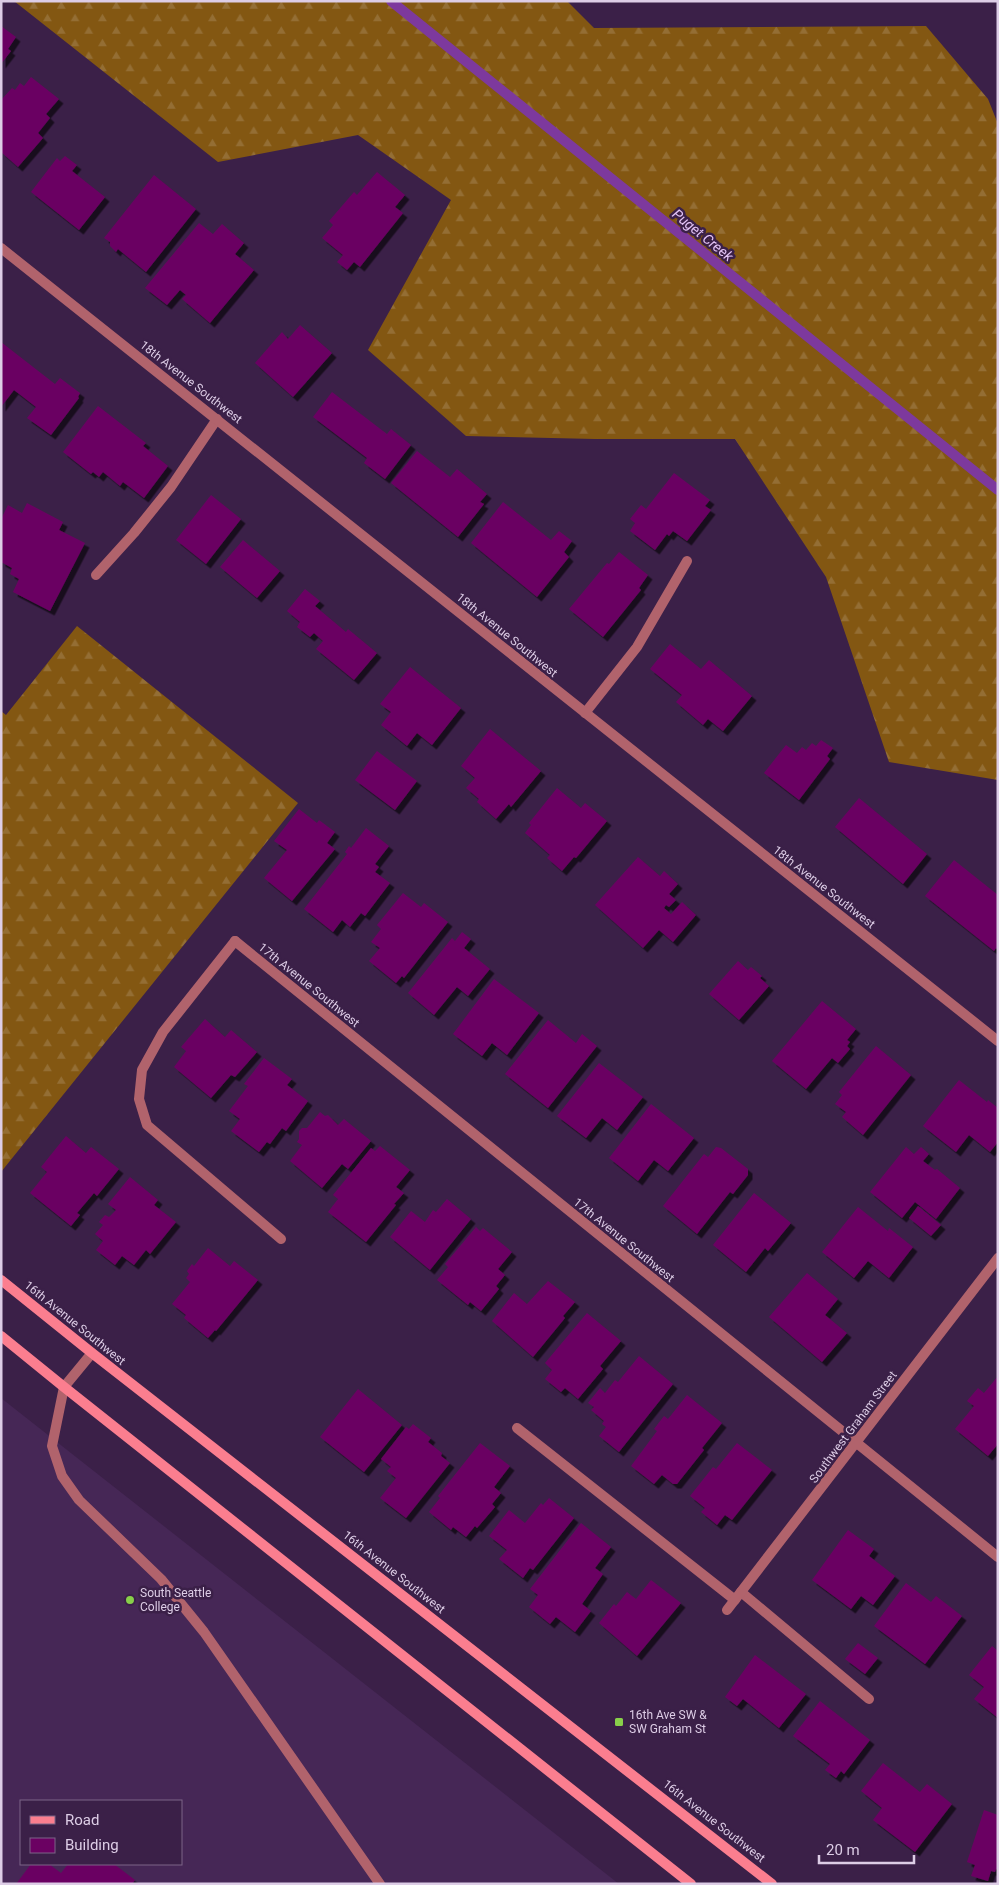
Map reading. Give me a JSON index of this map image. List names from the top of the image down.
{
  "streets": {
    "street": [
      "18th Avenue Southwest",
      "17th Avenue Southwest",
      "16th Avenue Southwest",
      "Southwest Graham Street"
    ]
  },
  "crossings": [
    ["17th Avenue Southwest", "Southwest Graham Street"]
  ],
  "water": ["Puget Creek"],
  "places": {
    "other": ["South Seattle College"],
    "transit": ["16th Ave SW & SW Graham St"]
  },
  "legend": ["Road", "Building"],
  "scale_bar": "20 m"
}
